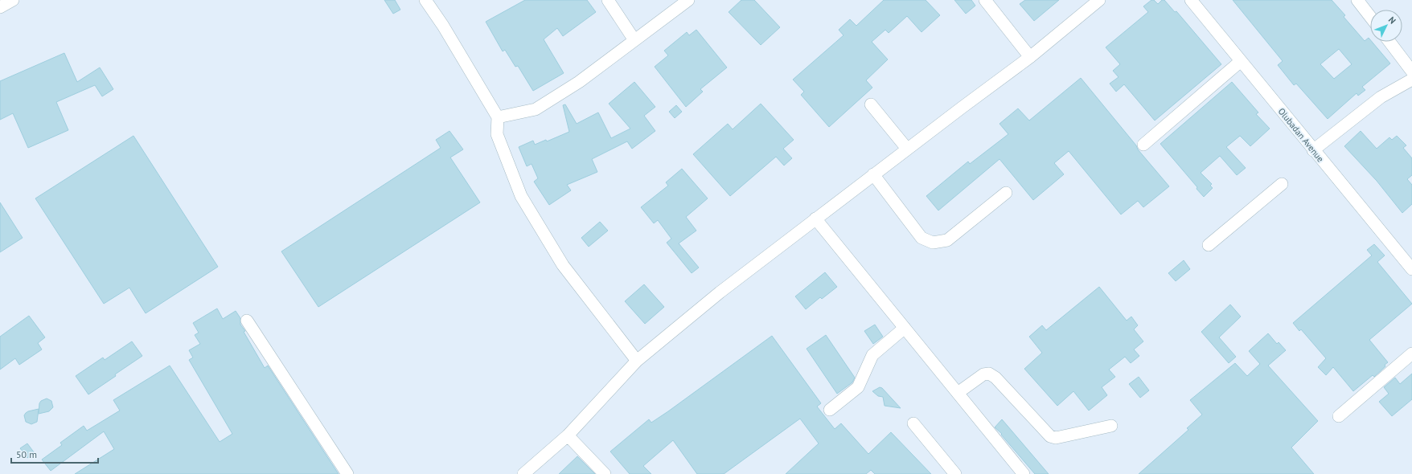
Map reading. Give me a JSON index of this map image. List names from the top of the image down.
{
  "streets": {
    "street": ["Olubadan Avenue"]
  },
  "scale_bar": "50 m",
  "north": "top right"
}
